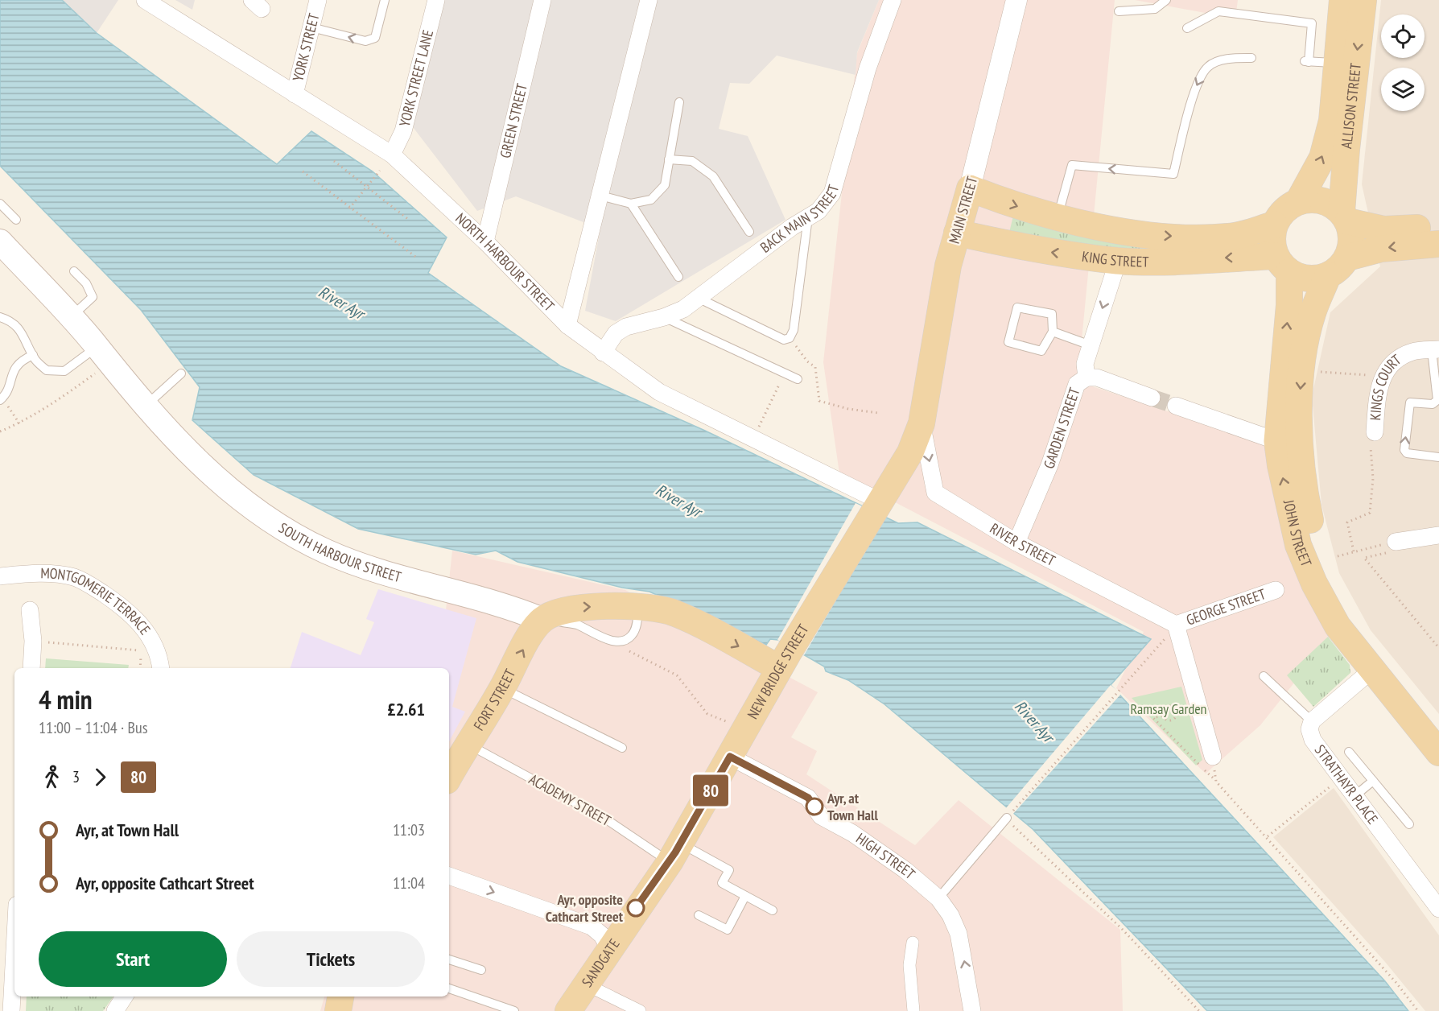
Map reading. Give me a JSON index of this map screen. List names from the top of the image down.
{
  "streets": {
    "main road": [
      "ALLISON STREET",
      "MAIN STREET",
      "KING STREET",
      "JOHN STREET",
      "SOUTH HARBOUR STREET",
      "NEW BRIDGE STREET",
      "FORT STREET",
      "SANDGATE"
    ],
    "street": [
      "YORK STREET",
      "YORK STREET LANE",
      "GREEN STREET",
      "BACK MAIN STREET",
      "NORTH HARBOUR STREET",
      "KINGS COURT",
      "GARDEN STREET",
      "RIVER STREET",
      "MONTGOMERIE TERRACE",
      "GEORGE STREET",
      "STRATHAYR PLACE",
      "HIGH STREET"
    ],
    "lane": ["ACADEMY STREET"]
  },
  "crossings": [
    ["YORK STREET", "NORTH HARBOUR STREET"],
    ["YORK STREET LANE", "NORTH HARBOUR STREET"],
    ["ALLISON STREET", "KING STREET"],
    ["ALLISON STREET", "JOHN STREET"],
    ["GREEN STREET", "NORTH HARBOUR STREET"],
    ["MAIN STREET", "KING STREET"],
    ["MAIN STREET", "NORTH HARBOUR STREET"],
    ["MAIN STREET", "RIVER STREET"],
    ["MAIN STREET", "NEW BRIDGE STREET"],
    ["BACK MAIN STREET", "NORTH HARBOUR STREET"],
    ["KING STREET", "GARDEN STREET"],
    ["KING STREET", "JOHN STREET"],
    ["NORTH HARBOUR STREET", "NEW BRIDGE STREET"],
    ["GARDEN STREET", "RIVER STREET"],
    ["RIVER STREET", "GEORGE STREET"],
    ["SOUTH HARBOUR STREET", "FORT STREET"],
    ["NEW BRIDGE STREET", "ACADEMY STREET"],
    ["NEW BRIDGE STREET", "HIGH STREET"],
    ["NEW BRIDGE STREET", "SANDGATE"],
    ["FORT STREET", "ACADEMY STREET"],
    ["ACADEMY STREET", "SANDGATE"]
  ],
  "one_way": ["RIVER STREET", "FORT STREET"],
  "water": ["River Ayr"],
  "parks": ["Ramsay Garden"],
  "places": ["Ayr, at Town Hall", "Ayr, opposite Cathcart Street"],
  "lines": ["bus line 80"],
  "page": {
    "on_map": "80",
    "heading": ["4 min", "11:00 – 11:04 · Bus", "£2.61"],
    "legs": ["3", "80"],
    "list": [
      {
        "name": "Ayr, at Town Hall",
        "value": "11:03"
      },
      {
        "name": "Ayr, opposite Cathcart Street",
        "value": "11:04"
      }
    ],
    "buttons": ["Start", "Tickets"]
  }
}
